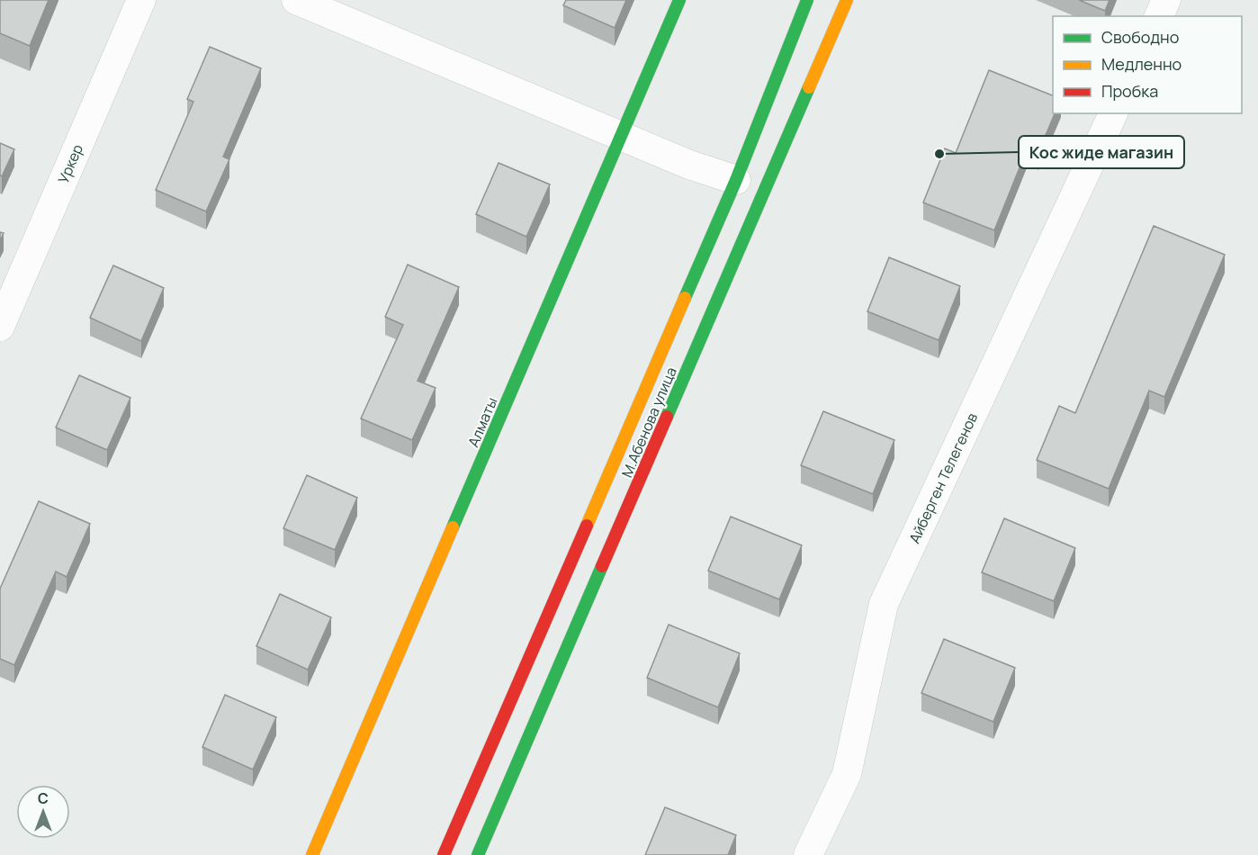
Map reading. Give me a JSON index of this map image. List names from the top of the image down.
{
  "streets": {
    "main road": ["Алматы", "М.Абенова улица"],
    "street": ["Уркер", "Айберген Телегенов"]
  },
  "places": ["Кос жиде магазин"],
  "legend": ["Свободно", "Медленно", "Пробка"],
  "north": "top"
}
